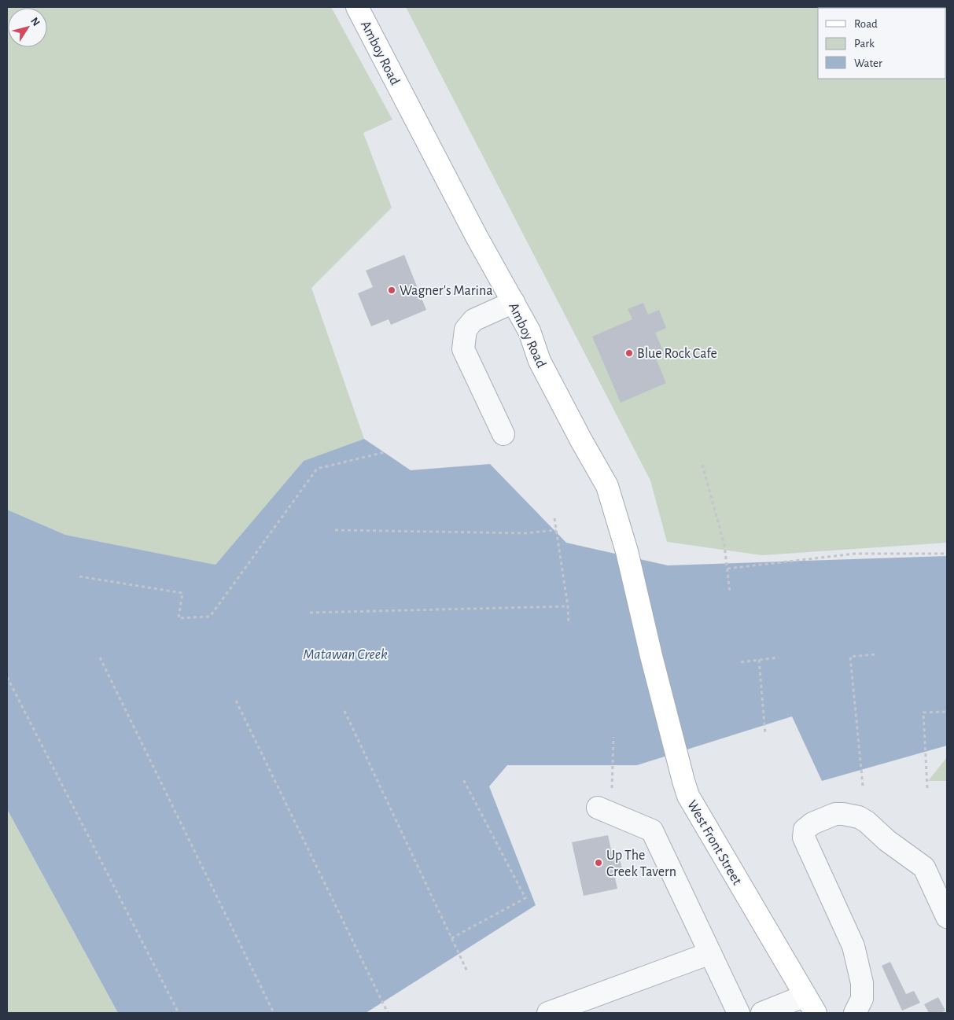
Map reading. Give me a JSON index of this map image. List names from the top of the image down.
{
  "streets": {
    "main road": ["Amboy Road", "West Front Street"]
  },
  "crossings": [
    ["Amboy Road", "West Front Street"]
  ],
  "water": ["Matawan Creek"],
  "places": ["Wagner's Marina", "Blue Rock Cafe", "Up The Creek Tavern"],
  "legend": ["Road", "Park", "Water"],
  "north": "top right"
}
